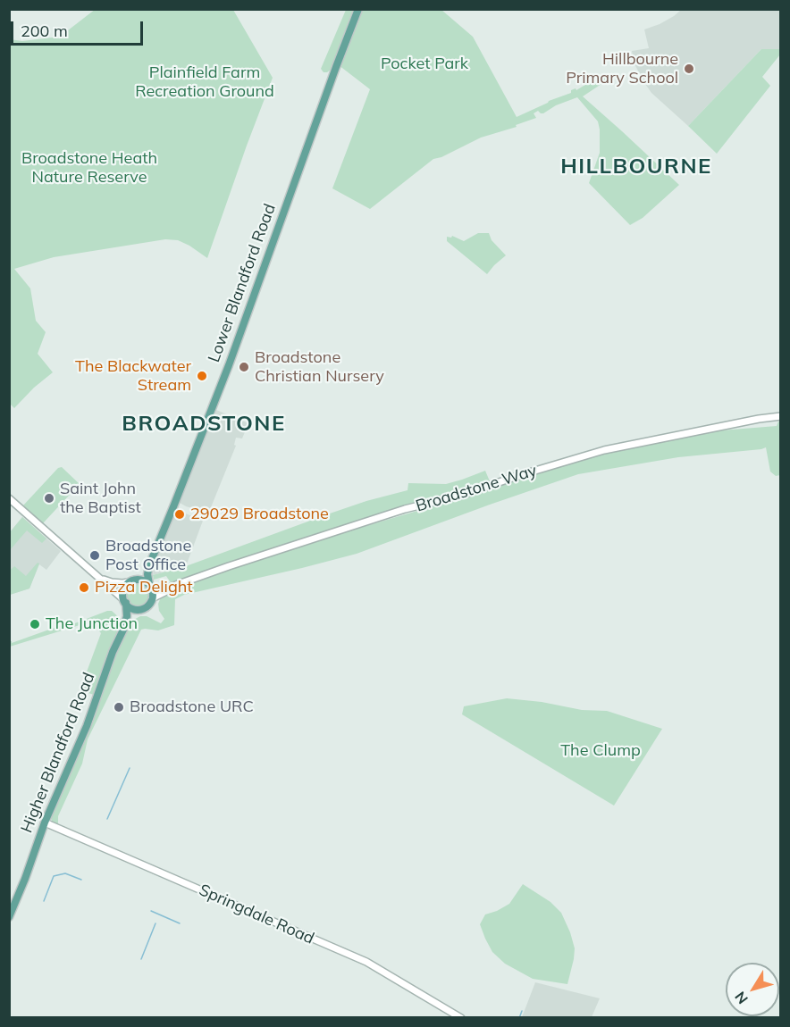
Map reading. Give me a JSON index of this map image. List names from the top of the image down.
{
  "streets": {
    "main road": ["Lower Blandford Road", "Higher Blandford Road"],
    "street": ["Broadstone Way", "Springdale Road"]
  },
  "crossings": [
    ["Lower Blandford Road", "Broadstone Way"],
    ["Lower Blandford Road", "Higher Blandford Road"],
    ["Broadstone Way", "Higher Blandford Road"],
    ["Higher Blandford Road", "Springdale Road"]
  ],
  "districts": ["HILLBOURNE", "BROADSTONE"],
  "parks": [
    "Pocket Park",
    "Plainfield Farm Recreation Ground",
    "Broadstone Heath Nature Reserve",
    "The Clump"
  ],
  "places": [
    "Hillbourne Primary School",
    "Broadstone Christian Nursery",
    "The Blackwater Stream",
    "Saint John the Baptist",
    "29029 Broadstone",
    "Broadstone Post Office",
    "Pizza Delight",
    "The Junction",
    "Broadstone URC"
  ],
  "scale_bar": "200 m",
  "north": "bottom left"
}
